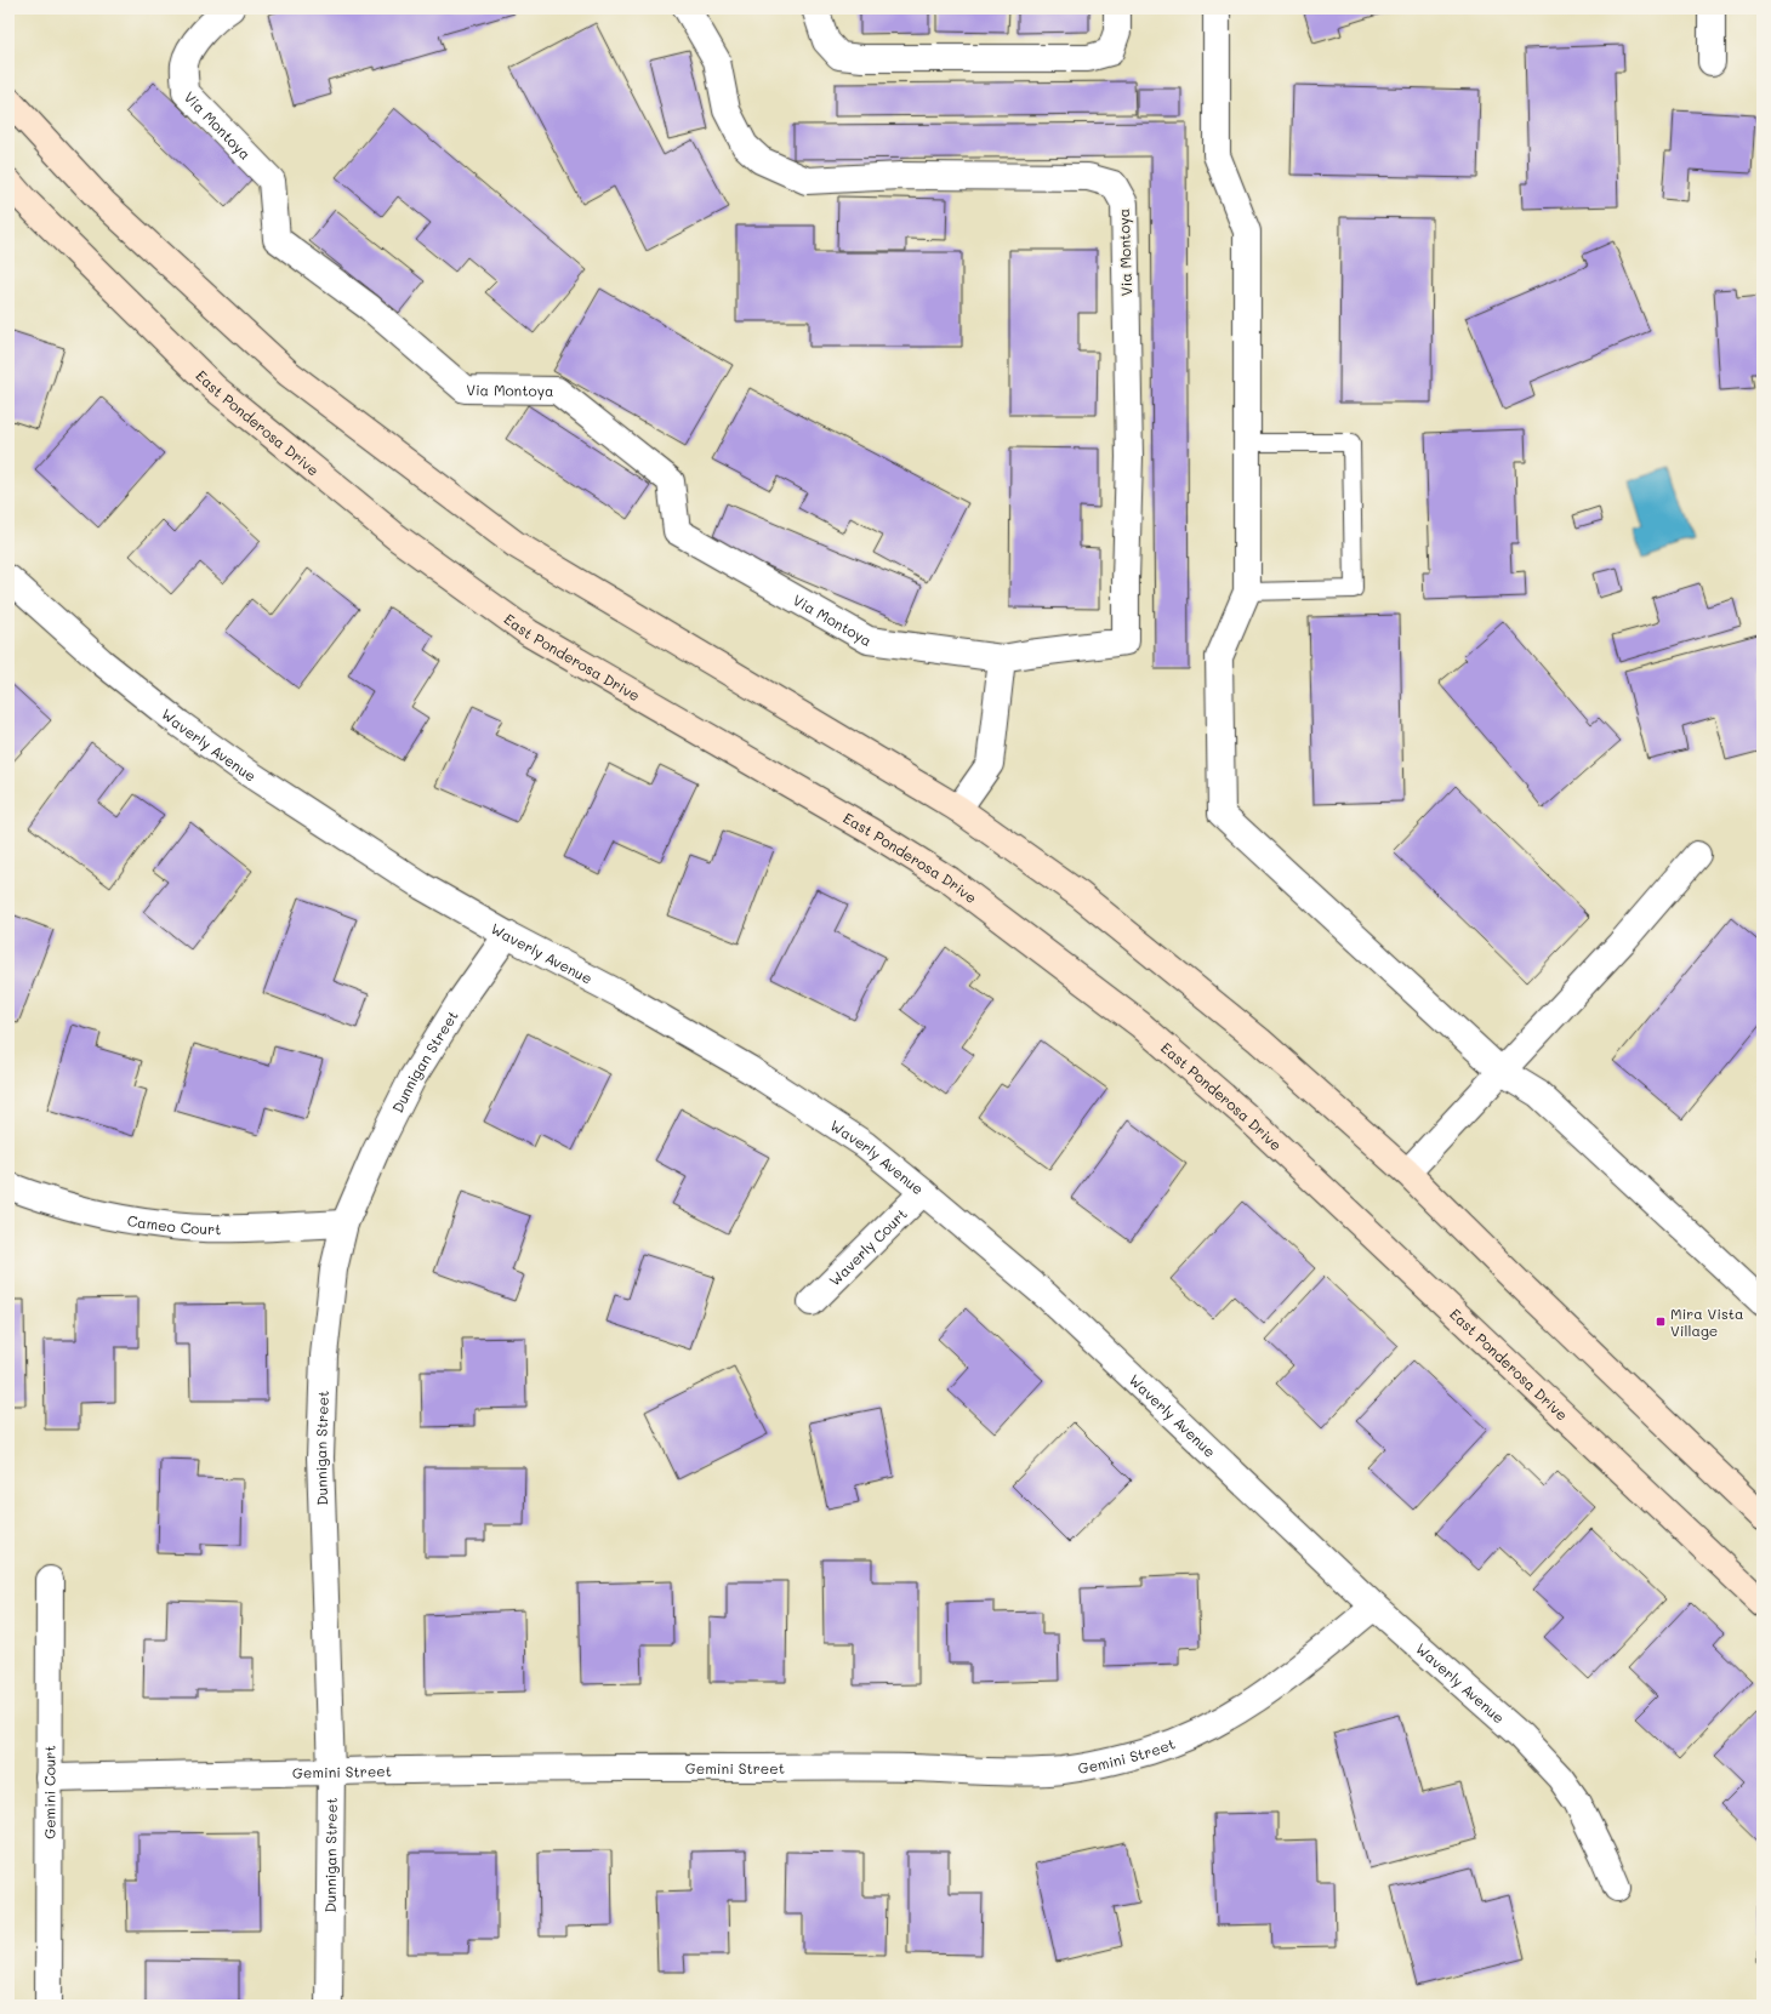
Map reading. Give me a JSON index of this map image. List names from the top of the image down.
{
  "streets": {
    "main road": ["East Ponderosa Drive"],
    "street": [
      "Via Montoya",
      "Waverly Avenue",
      "Dunnigan Street",
      "Cameo Court",
      "Waverly Court",
      "Gemini Street",
      "Gemini Court"
    ]
  },
  "crossings": [
    ["Waverly Avenue", "Dunnigan Street"],
    ["Waverly Avenue", "Waverly Court"],
    ["Waverly Avenue", "Gemini Street"],
    ["Dunnigan Street", "Cameo Court"],
    ["Dunnigan Street", "Gemini Street"],
    ["Gemini Street", "Gemini Court"]
  ],
  "places": {
    "transit": ["Mira Vista Village"]
  }
}
